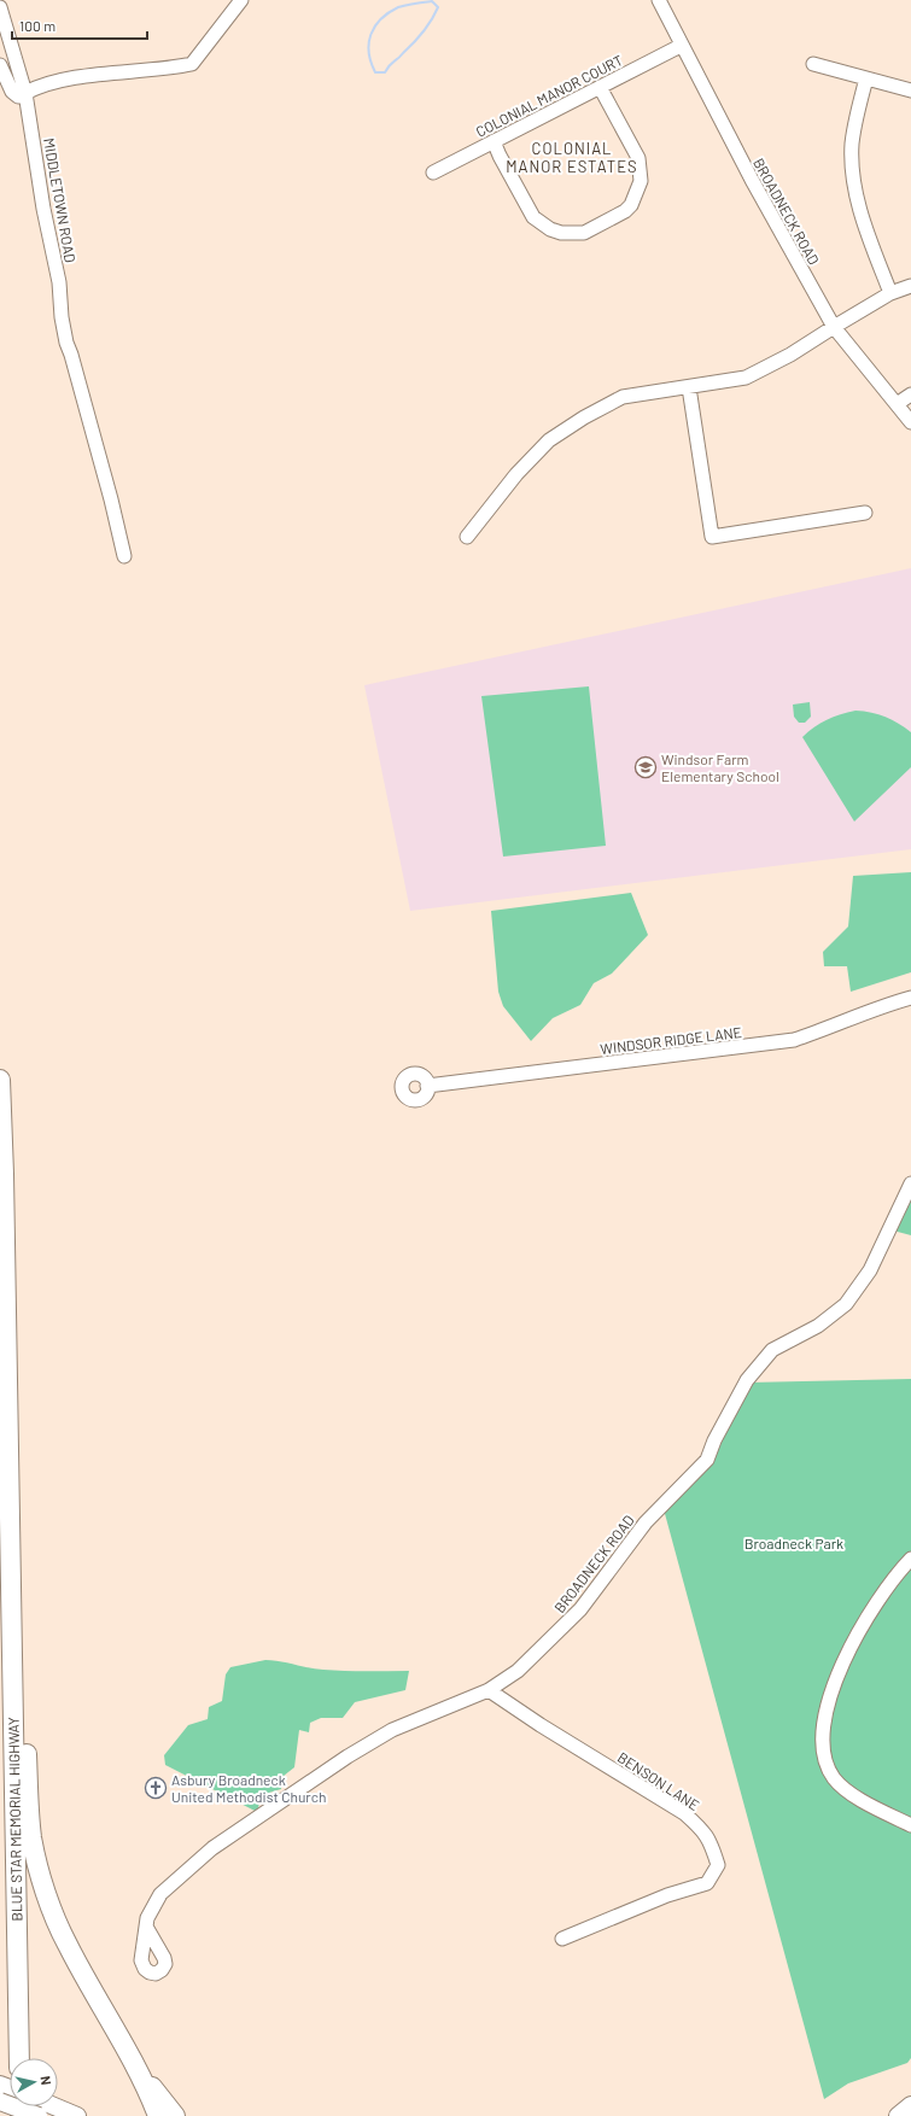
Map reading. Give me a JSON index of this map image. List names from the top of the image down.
{
  "streets": {
    "highway": ["BLUE STAR MEMORIAL HIGHWAY"],
    "street": [
      "COLONIAL MANOR COURT",
      "MIDDLETOWN ROAD",
      "BROADNECK ROAD",
      "WINDSOR RIDGE LANE",
      "BENSON LANE"
    ]
  },
  "crossings": [
    ["COLONIAL MANOR COURT", "BROADNECK ROAD"],
    ["BROADNECK ROAD", "BENSON LANE"]
  ],
  "districts": ["COLONIAL MANOR ESTATES"],
  "parks": ["Broadneck Park"],
  "places": {
    "school or university": ["Windsor Farm Elementary School"],
    "church": ["Asbury Broadneck United Methodist Church"]
  },
  "scale_bar": "100 m",
  "north": "right"
}
